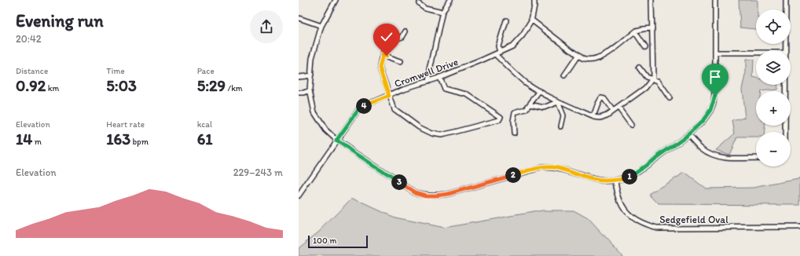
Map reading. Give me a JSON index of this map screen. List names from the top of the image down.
{
  "streets": {
    "street": ["Cromwell Drive", "Sedgefield Oval"]
  },
  "scale_bar": "100 m",
  "page": {
    "heading": ["Evening run", "20:42"],
    "map_buttons": ["+", "−"],
    "stats": [
      ["Distance", "0.92 km"],
      ["Time", "5:03"],
      ["Pace", "5:29 /km"],
      ["Elevation", "14 m"],
      ["Heart rate", "163 bpm"],
      ["kcal", "61"]
    ],
    "pins": [
      "4",
      "2",
      "1",
      "3"
    ],
    "chart": ["Elevation", "229–243 m"],
    "scale": "100 m"
  }
}
